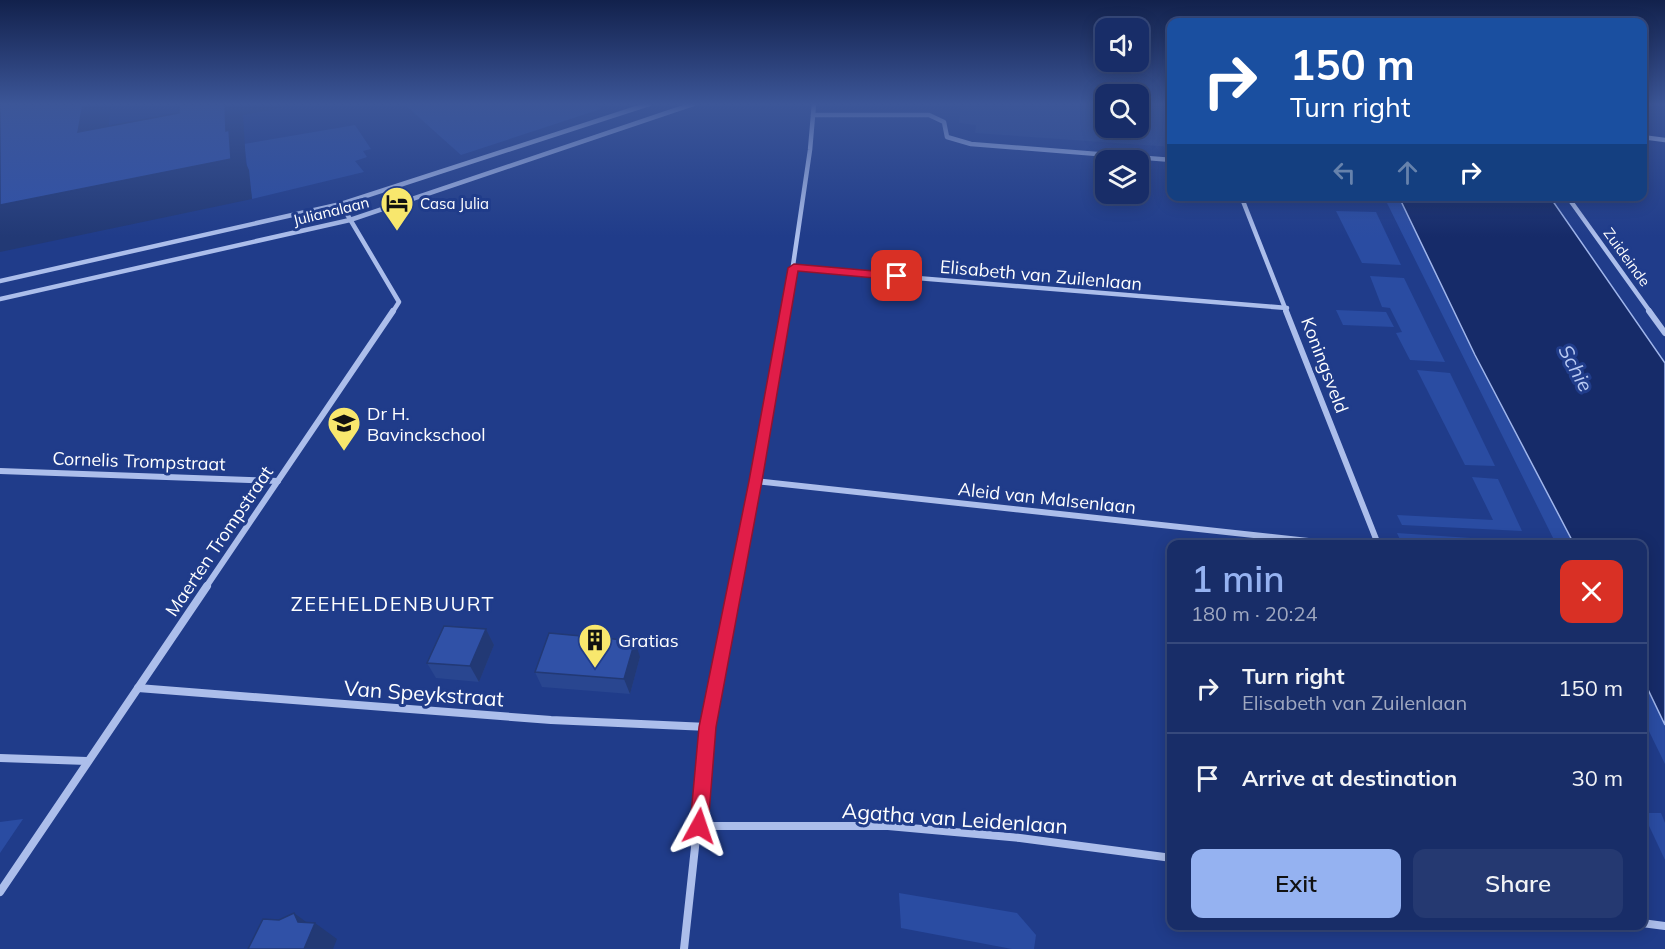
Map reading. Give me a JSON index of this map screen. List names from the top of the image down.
{
  "streets": {
    "street": [
      "Julianalaan",
      "Zuideinde",
      "Elisabeth van Zuilenlaan",
      "Koningsveld",
      "Cornelis Trompstraat",
      "Aleid van Malsenlaan",
      "Maerten Trompstraat",
      "Van Speykstraat",
      "Agatha van Leidenlaan"
    ]
  },
  "crossings": [
    ["Julianalaan", "Maerten Trompstraat"],
    ["Elisabeth van Zuilenlaan", "Koningsveld"],
    ["Cornelis Trompstraat", "Maerten Trompstraat"],
    ["Maerten Trompstraat", "Van Speykstraat"]
  ],
  "districts": ["ZEEHELDENBUURT"],
  "water": ["Schie"],
  "places": {
    "hotel": ["Casa Julia"],
    "school or university": ["Dr H. Bavinckschool"],
    "building": ["Gratias"]
  },
  "page": {
    "turn": ["150 m", "Turn right"],
    "heading": ["1 min", "180 m · 20:24"],
    "list": [
      {
        "name": "Turn right",
        "note": "Elisabeth van Zuilenlaan",
        "value": "150 m"
      },
      {
        "name": "Arrive at destination",
        "value": "30 m"
      }
    ],
    "buttons": ["Exit", "Share"]
  }
}
